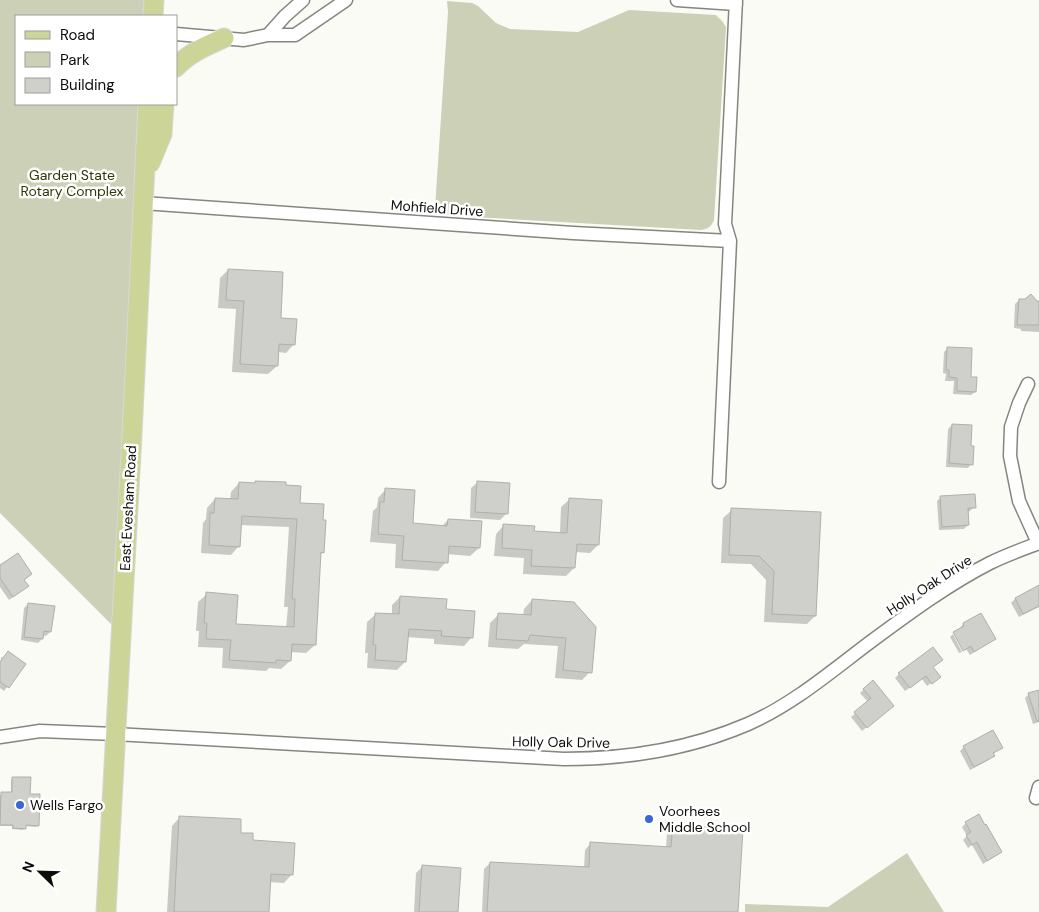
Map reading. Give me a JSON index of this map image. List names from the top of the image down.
{
  "streets": {
    "main road": ["East Evesham Road"],
    "street": ["Mohfield Drive", "Holly Oak Drive"]
  },
  "crossings": [
    ["Mohfield Drive", "East Evesham Road"],
    ["East Evesham Road", "Holly Oak Drive"]
  ],
  "parks": ["Garden State Rotary Complex"],
  "places": ["Wells Fargo", "Voorhees Middle School"],
  "legend": ["Road", "Park", "Building"],
  "north": "top left"
}
